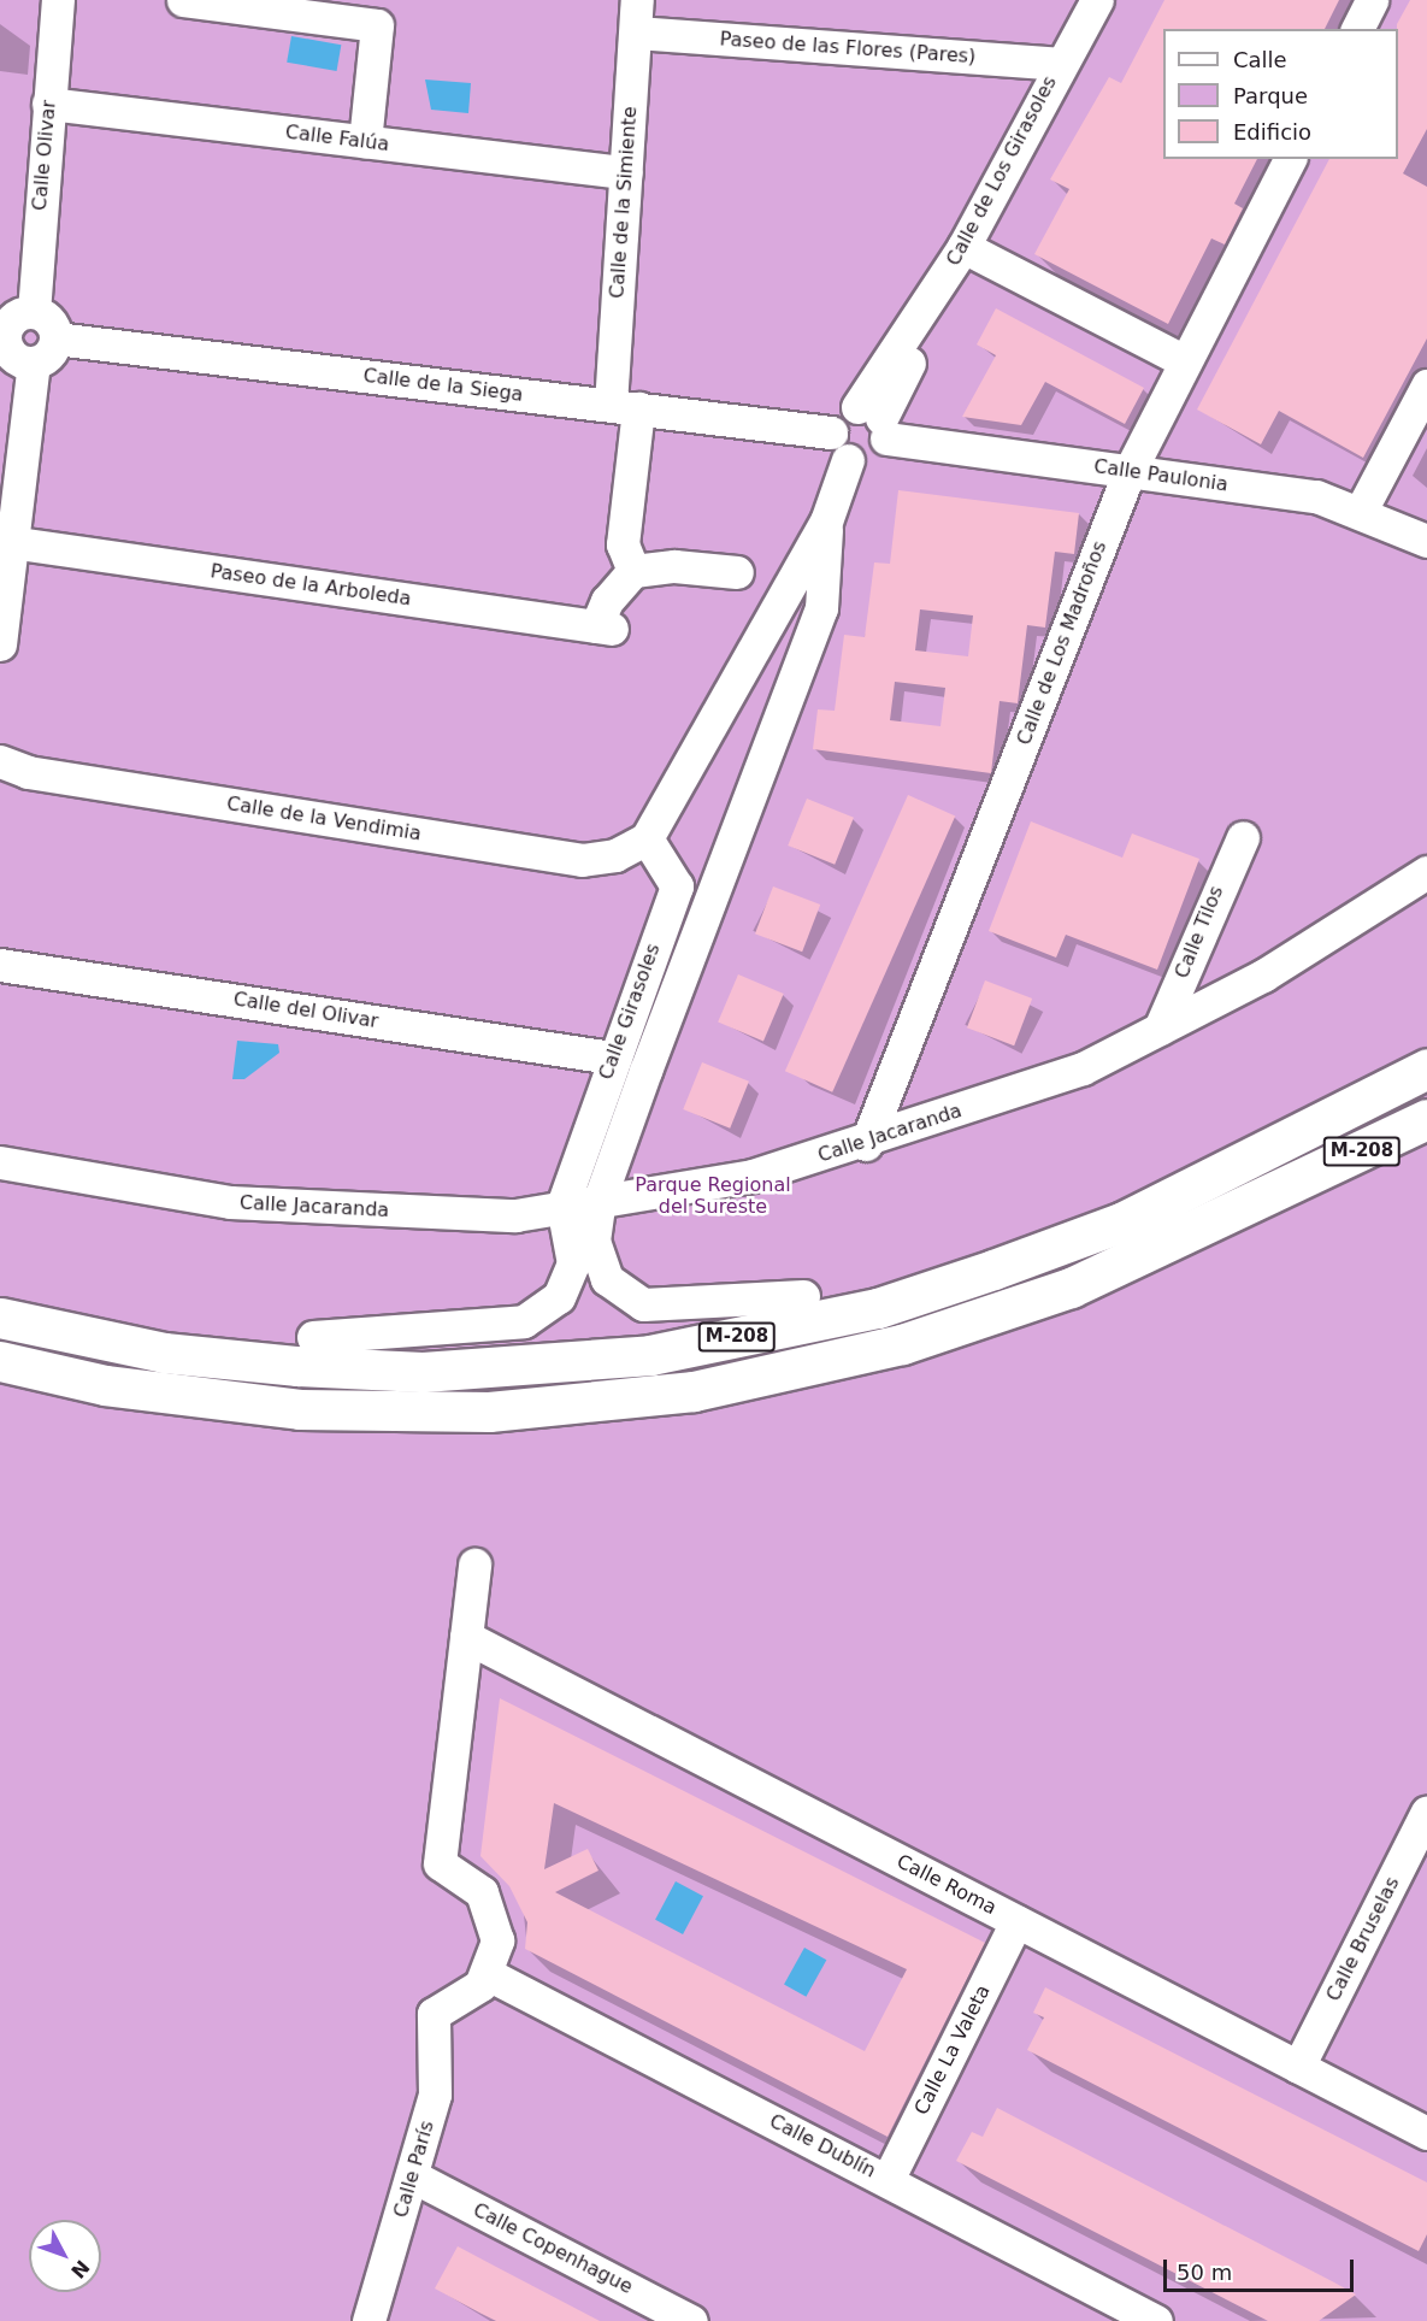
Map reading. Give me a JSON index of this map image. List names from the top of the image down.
{
  "streets": {
    "main road": ["M-208"],
    "street": [
      "Paseo de las Flores (Pares)",
      "Calle Falúa",
      "Calle Olivar",
      "Calle de Los Girasoles",
      "Calle de la Simiente",
      "Calle de la Siega",
      "Calle Paulonia",
      "Paseo de la Arboleda",
      "Calle de Los Madroños",
      "Calle de la Vendimia",
      "Calle Tilos",
      "Calle del Olivar",
      "Calle Girasoles",
      "Calle Jacaranda",
      "Calle Roma",
      "Calle Bruselas",
      "Calle La Valeta",
      "Calle Dublín",
      "Calle París",
      "Calle Copenhague"
    ]
  },
  "crossings": [
    ["Paseo de las Flores (Pares)", "Calle de Los Girasoles"],
    ["Paseo de las Flores (Pares)", "Calle de la Simiente"],
    ["Calle Falúa", "Calle Olivar"],
    ["Calle Falúa", "Calle de la Simiente"],
    ["Calle Olivar", "Calle de la Siega"],
    ["Calle de Los Girasoles", "Calle Paulonia"],
    ["Calle de la Simiente", "Calle de la Siega"],
    ["Calle de la Simiente", "Paseo de la Arboleda"],
    ["Calle de la Siega", "Calle Girasoles"],
    ["Calle Paulonia", "Calle de Los Madroños"],
    ["Calle de Los Madroños", "Calle Jacaranda"],
    ["Calle de la Vendimia", "Calle Girasoles"],
    ["Calle Tilos", "Calle Jacaranda"],
    ["Calle del Olivar", "Calle Girasoles"],
    ["Calle Girasoles", "Calle Jacaranda"],
    ["Calle Roma", "Calle Bruselas"],
    ["Calle Roma", "Calle La Valeta"],
    ["Calle La Valeta", "Calle Dublín"],
    ["Calle Dublín", "Calle París"],
    ["Calle París", "Calle Copenhague"]
  ],
  "parks": ["Parque Regional del Sureste"],
  "legend": ["Calle", "Parque", "Edificio"],
  "scale_bar": "50 m",
  "north": "bottom right"
}
